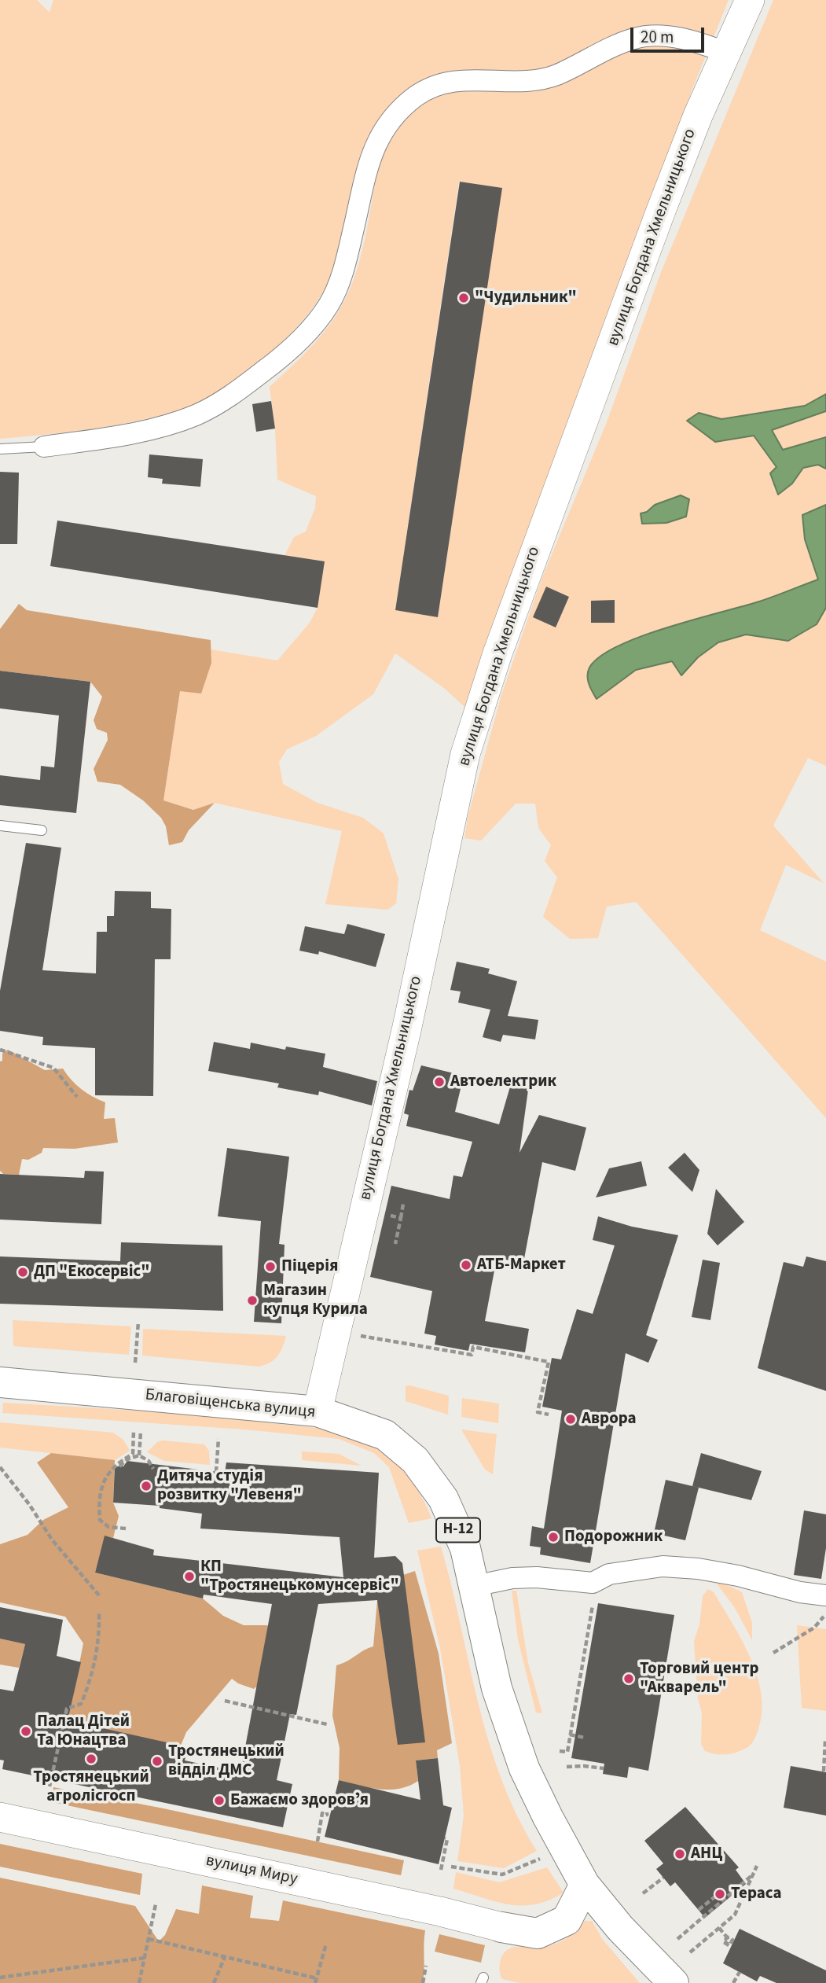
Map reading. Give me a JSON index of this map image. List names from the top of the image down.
{
  "streets": {
    "main road": ["Благовіщенська вулиця", "Н-12"],
    "street": ["вулиця Богдана Хмельницького", "вулиця Миру"]
  },
  "crossings": [
    ["вулиця Богдана Хмельницького", "Благовіщенська вулиця"]
  ],
  "places": [
    "\"Чудильник\"",
    "Автоелектрик",
    "АТБ-Маркет",
    "Піцерія",
    "ДП \"Екосервіс\"",
    "Магазин купця Курила",
    "Аврора",
    "Дитяча студія розвитку \"Левеня\"",
    "Подорожник",
    "КП \"Тростянецькомунсервіс\"",
    "Торговий центр \"Акварель\"",
    "Палац Дітей Та Юнацтва",
    "Тростянецький агролісгосп",
    "Тростянецький відділ ДМС",
    "Бажаємо здоровʼя",
    "АНЦ",
    "Тераса"
  ],
  "scale_bar": "20 m"
}
